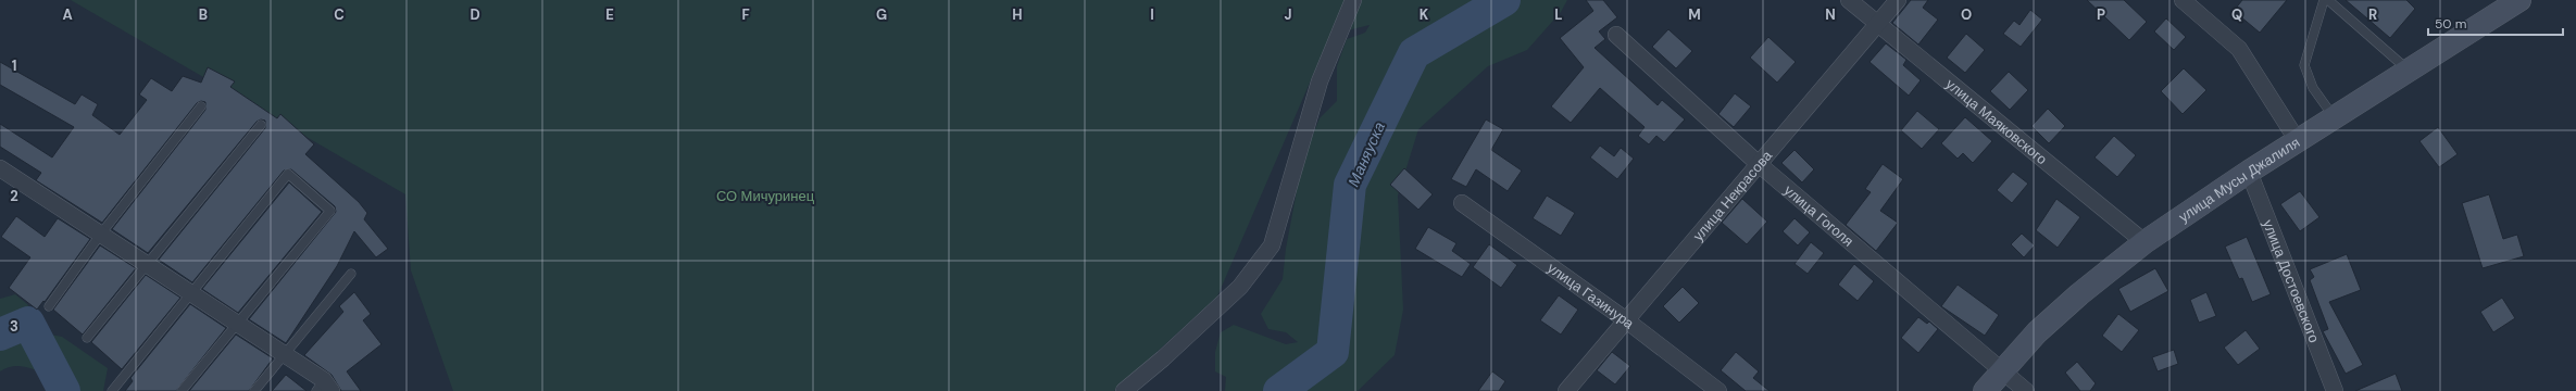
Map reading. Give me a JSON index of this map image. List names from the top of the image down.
{
  "streets": {
    "main road": ["улица Мусы Джалиля"],
    "street": [
      "улица Маяковского",
      "улица Некрасова",
      "улица Гоголя",
      "улица Достоевского",
      "улица Газинура"
    ]
  },
  "crossings": [
    ["улица Маяковского", "улица Мусы Джалиля"],
    ["улица Маяковского", "улица Некрасова"],
    ["улица Мусы Джалиля", "улица Гоголя"],
    ["улица Мусы Джалиля", "улица Достоевского"],
    ["улица Некрасова", "улица Гоголя"],
    ["улица Некрасова", "улица Газинура"]
  ],
  "water": ["Маняуска"],
  "parks": ["СО Мичуринец"],
  "scale_bar": "50 m",
  "grid": {
    "columns": [
      "A",
      "B",
      "C",
      "D",
      "E",
      "F",
      "G",
      "H",
      "I",
      "J",
      "K",
      "L",
      "M",
      "N",
      "O",
      "P",
      "Q",
      "R"
    ],
    "rows": ["1", "2", "3"]
  }
}
